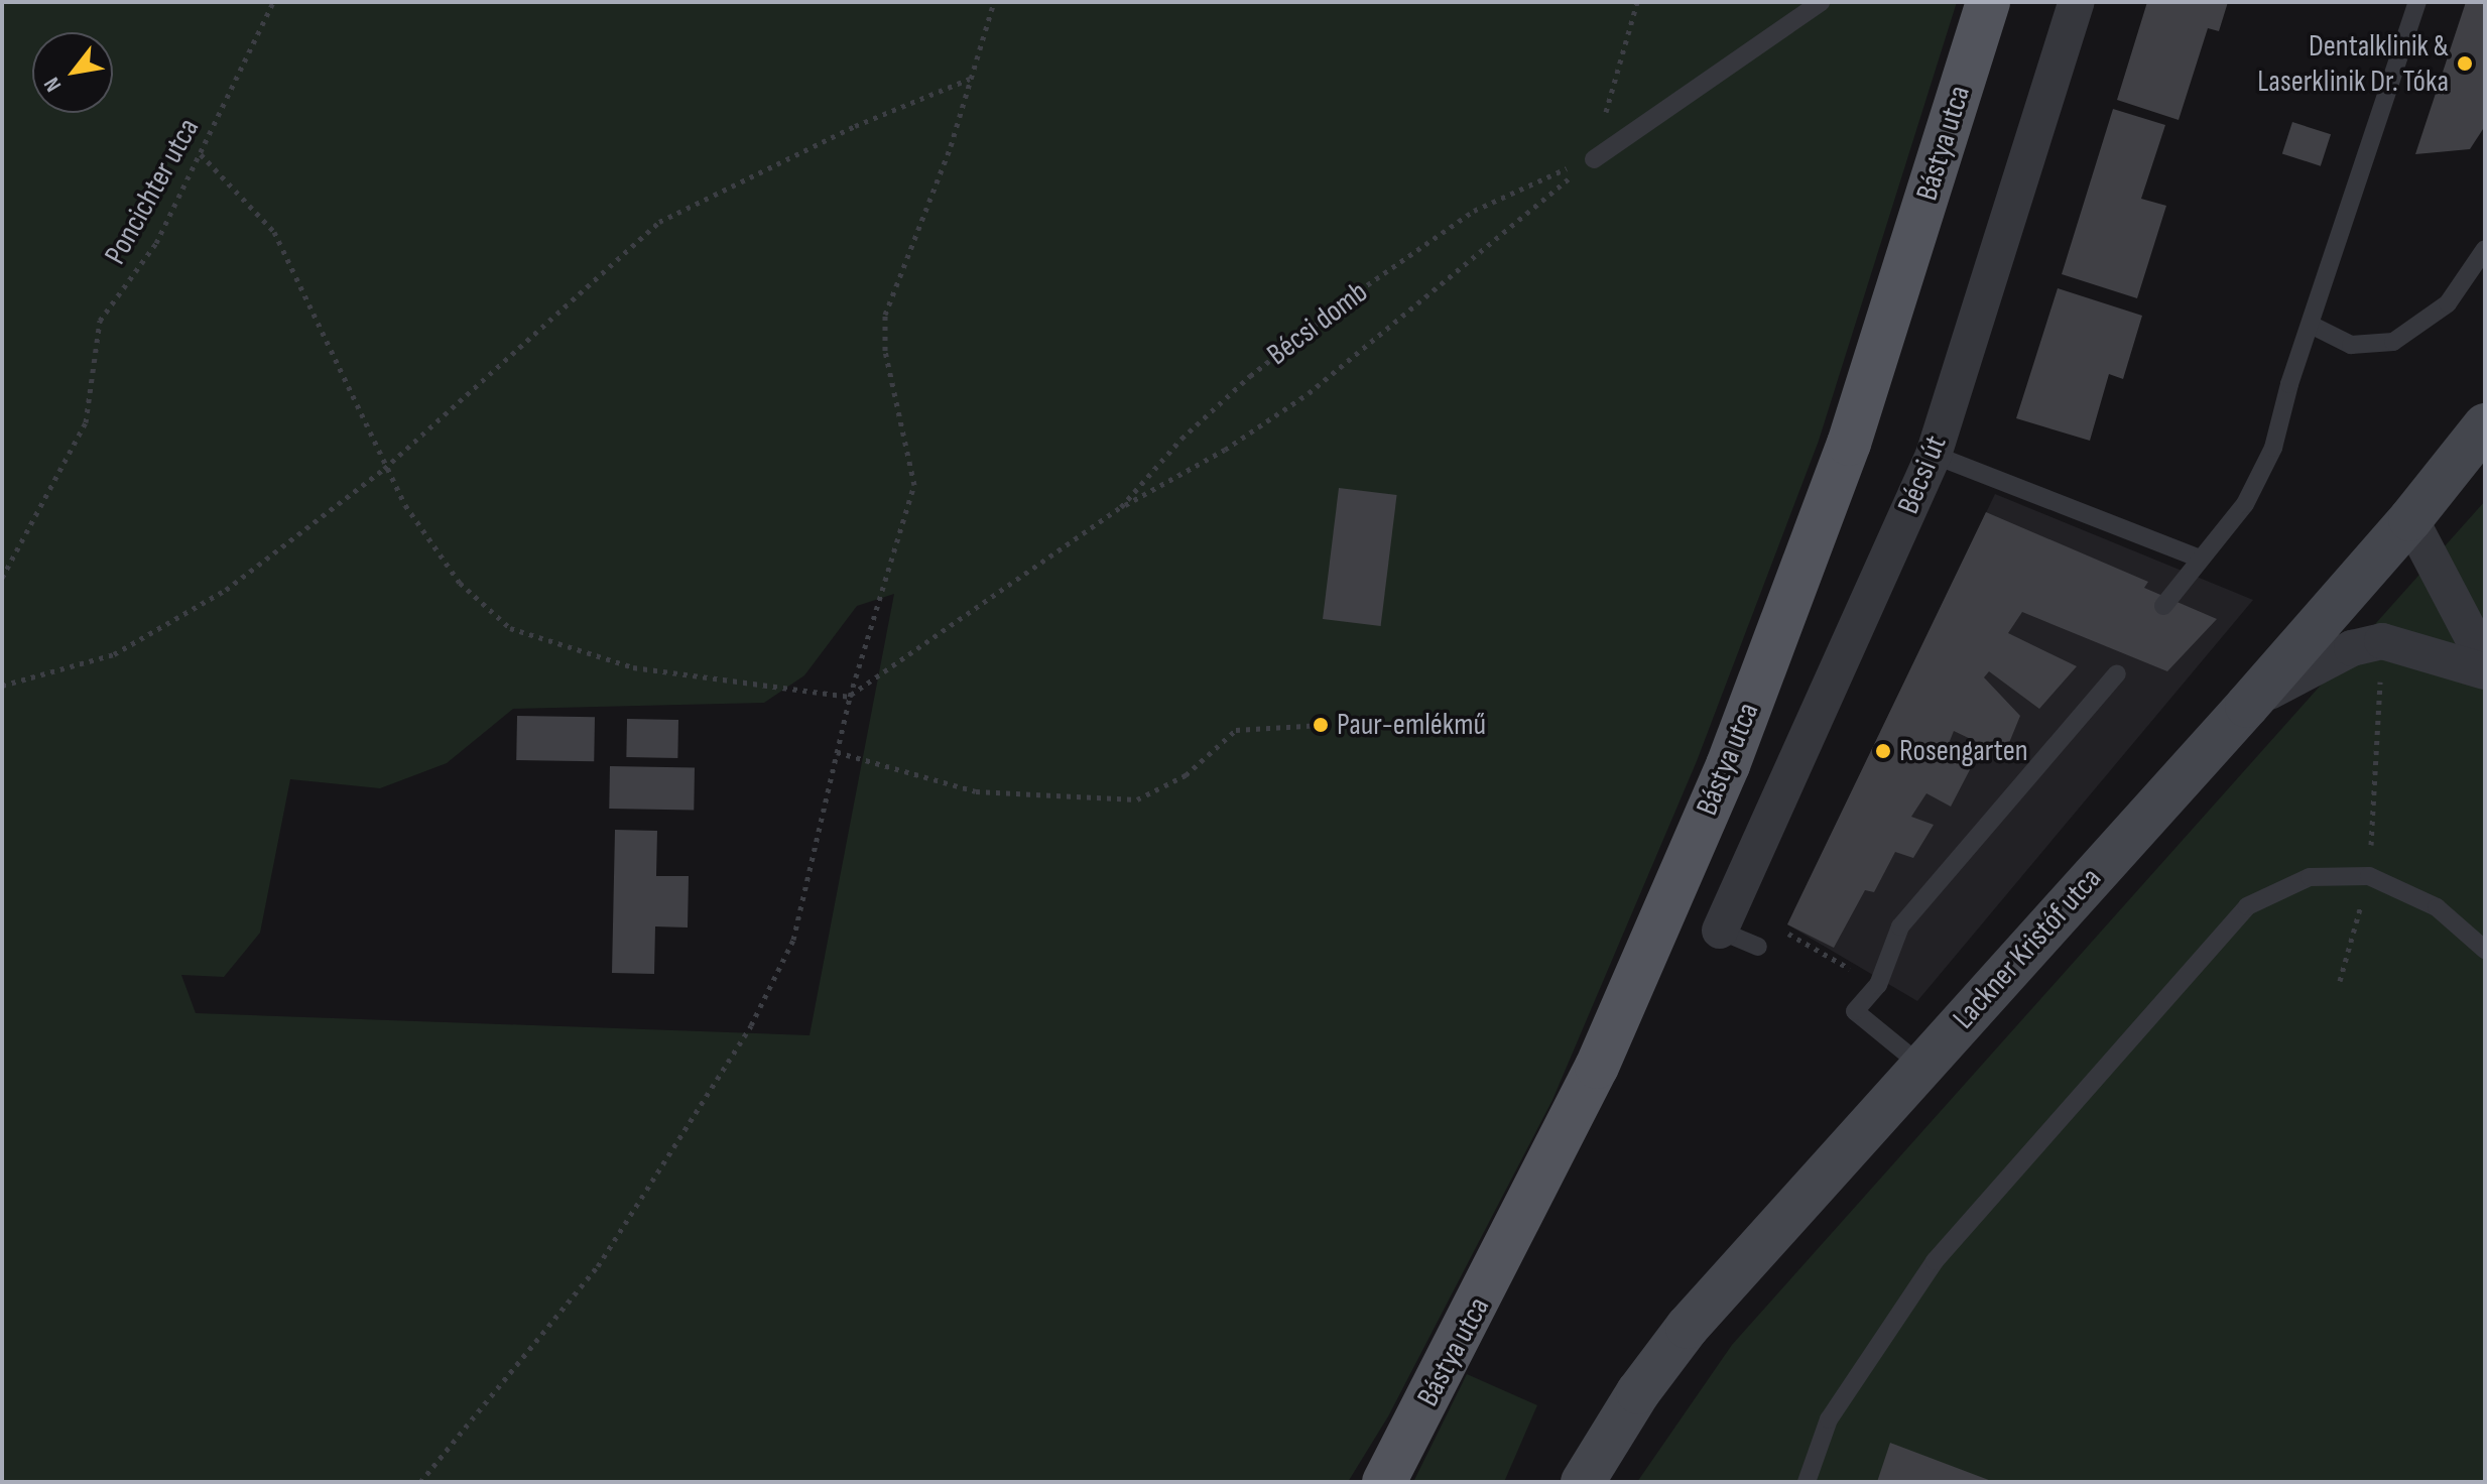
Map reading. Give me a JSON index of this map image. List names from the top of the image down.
{
  "streets": {
    "main road": ["Bástya utca"],
    "street": ["Bécsi út", "Lackner Kristóf utca"],
    "path": ["Poncichter utca", "Bécsi domb"]
  },
  "places": ["Dentalklinik & Laserklinik Dr. Tóka", "Paur-emlékmű", "Rosengarten"],
  "north": "bottom left"
}
